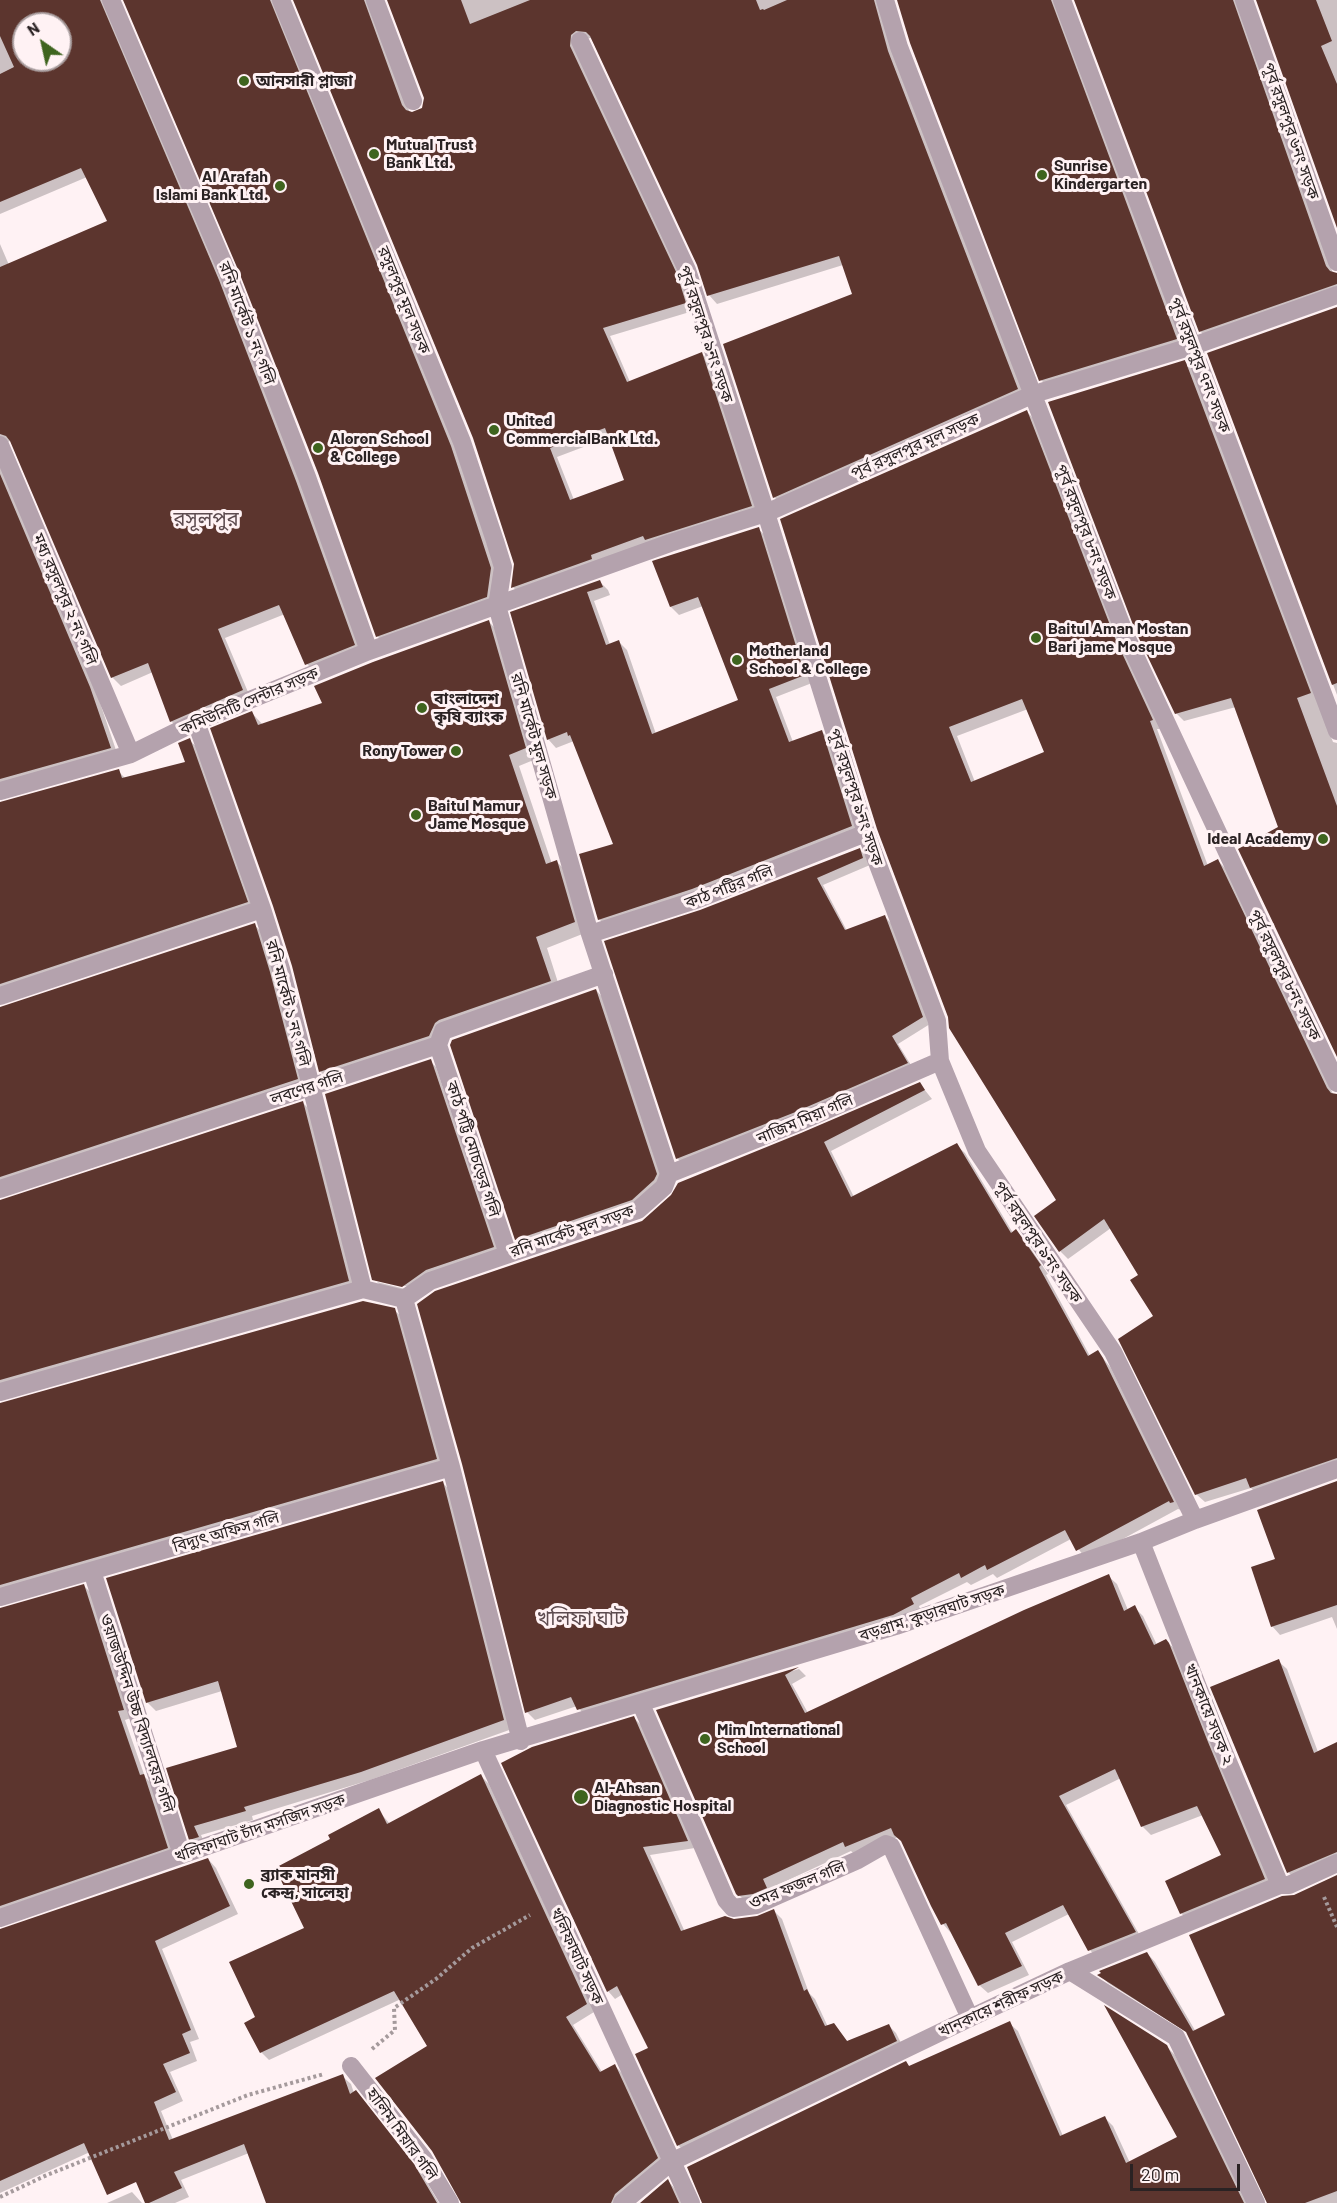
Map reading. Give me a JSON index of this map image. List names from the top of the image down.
{
  "streets": {
    "street": [
      "পূর্ব রসুলপুর ৬নং সড়ক",
      "রসুলপুর মূল সড়ক",
      "রনি মার্কেট ১ নং গলি",
      "পূর্ব রসুলপুর ৯নং সড়ক",
      "পূর্ব রসুলপুর ৭নং সড়ক",
      "পূর্ব রসুলপুর মূল সড়ক",
      "পূর্ব রসুলপুর ৮নং সড়ক",
      "মধ্য রসুলপুর ২ নং গলি",
      "কমিউনিটি সেন্টার সড়ক",
      "রনি মার্কেট মূল সড়ক",
      "কাঠ পট্টির গলি",
      "লবণের গলি",
      "নাজিম মিয়া গলি",
      "কাঠ পট্টি মোচড়ের গলি",
      "বিদ্যুৎ অফিস গলি",
      "বড়গ্রাম, কুড়ারঘাট সড়ক",
      "ওয়াজউদ্দিন উচ্চ বিদ্যালয়ের গলি",
      "খানকায়ে সড়ক ২",
      "খলিফাঘাট চাঁদ মসজিদ সড়ক",
      "ওমর ফজল গলি",
      "খলিফাঘাট সড়ক",
      "খানকায়ে শরীফ সড়ক",
      "হালিম মিয়ার গলি"
    ]
  },
  "crossings": [
    ["রসুলপুর মূল সড়ক", "পূর্ব রসুলপুর মূল সড়ক"],
    ["রসুলপুর মূল সড়ক", "কমিউনিটি সেন্টার সড়ক"],
    ["রসুলপুর মূল সড়ক", "রনি মার্কেট মূল সড়ক"],
    ["রনি মার্কেট ১ নং গলি", "কমিউনিটি সেন্টার সড়ক"],
    ["রনি মার্কেট ১ নং গলি", "লবণের গলি"],
    ["পূর্ব রসুলপুর ৯নং সড়ক", "পূর্ব রসুলপুর মূল সড়ক"],
    ["পূর্ব রসুলপুর ৯নং সড়ক", "কাঠ পট্টির গলি"],
    ["পূর্ব রসুলপুর ৯নং সড়ক", "নাজিম মিয়া গলি"],
    ["পূর্ব রসুলপুর ৯নং সড়ক", "বড়গ্রাম, কুড়ারঘাট সড়ক"],
    ["পূর্ব রসুলপুর ৭নং সড়ক", "পূর্ব রসুলপুর মূল সড়ক"],
    ["পূর্ব রসুলপুর মূল সড়ক", "পূর্ব রসুলপুর ৮নং সড়ক"],
    ["পূর্ব রসুলপুর মূল সড়ক", "কমিউনিটি সেন্টার সড়ক"],
    ["পূর্ব রসুলপুর মূল সড়ক", "রনি মার্কেট মূল সড়ক"],
    ["মধ্য রসুলপুর ২ নং গলি", "কমিউনিটি সেন্টার সড়ক"],
    ["কমিউনিটি সেন্টার সড়ক", "রনি মার্কেট মূল সড়ক"],
    ["রনি মার্কেট মূল সড়ক", "কাঠ পট্টির গলি"],
    ["রনি মার্কেট মূল সড়ক", "লবণের গলি"],
    ["রনি মার্কেট মূল সড়ক", "নাজিম মিয়া গলি"],
    ["রনি মার্কেট মূল সড়ক", "কাঠ পট্টি মোচড়ের গলি"],
    ["লবণের গলি", "কাঠ পট্টি মোচড়ের গলি"],
    ["বিদ্যুৎ অফিস গলি", "ওয়াজউদ্দিন উচ্চ বিদ্যালয়ের গলি"],
    ["বড়গ্রাম, কুড়ারঘাট সড়ক", "খানকায়ে সড়ক ২"],
    ["বড়গ্রাম, কুড়ারঘাট সড়ক", "খলিফাঘাট চাঁদ মসজিদ সড়ক"],
    ["বড়গ্রাম, কুড়ারঘাট সড়ক", "ওমর ফজল গলি"],
    ["ওয়াজউদ্দিন উচ্চ বিদ্যালয়ের গলি", "খলিফাঘাট চাঁদ মসজিদ সড়ক"],
    ["খানকায়ে সড়ক ২", "খানকায়ে শরীফ সড়ক"],
    ["খলিফাঘাট চাঁদ মসজিদ সড়ক", "খলিফাঘাট সড়ক"],
    ["ওমর ফজল গলি", "খানকায়ে শরীফ সড়ক"],
    ["খলিফাঘাট সড়ক", "খানকায়ে শরীফ সড়ক"]
  ],
  "districts": ["রসূলপুর", "খলিফা ঘাট"],
  "places": [
    "আনসারী প্লাজা",
    "Mutual Trust Bank Ltd.",
    "Sunrise Kindergarten",
    "Al Arafah Islami Bank Ltd.",
    "United CommercialBank Ltd.",
    "Aloron School & College",
    "Baitul Aman Mostan Bari jame Mosque",
    "Motherland School & College",
    "বাংলাদেশ কৃষি ব্যাংক",
    "Rony Tower",
    "Baitul Mamur Jame Mosque",
    "Ideal Academy",
    "Mim International School",
    "Al-Ahsan Diagnostic Hospital",
    "ব্র্যাক মানসী কেন্দ্র, সালেহা"
  ],
  "scale_bar": "20 m",
  "north": "top left"
}
